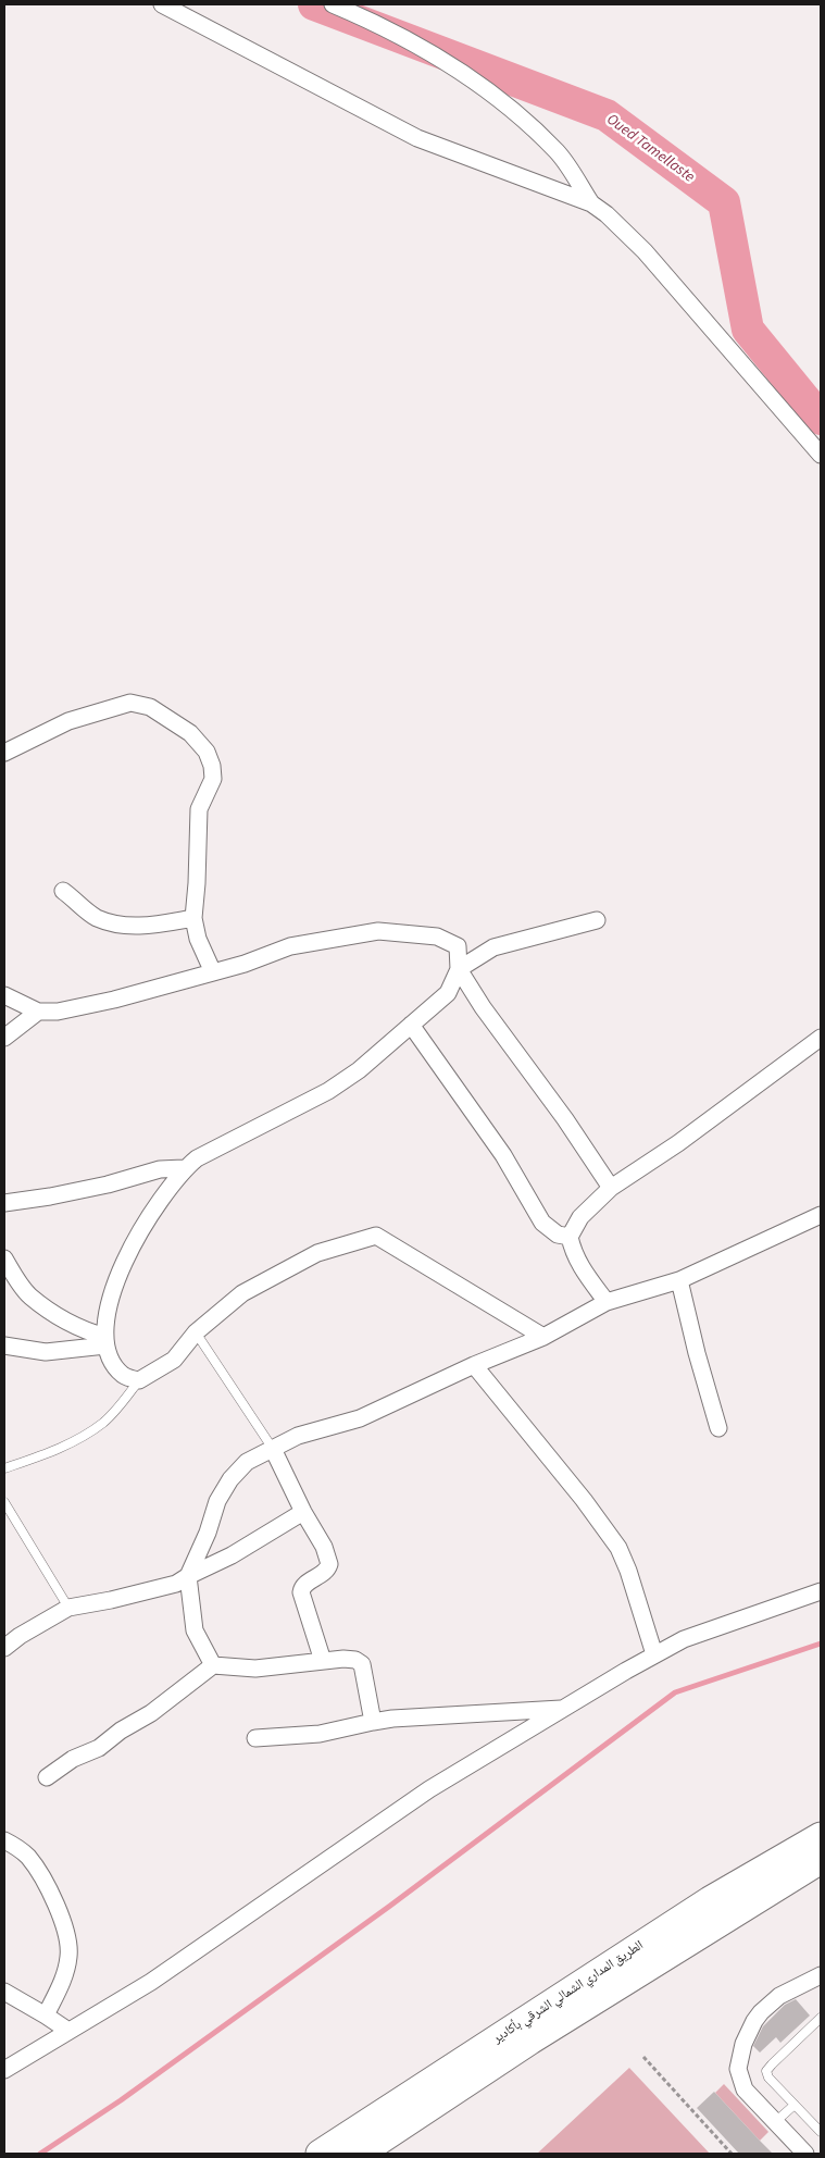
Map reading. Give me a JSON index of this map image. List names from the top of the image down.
{
  "streets": {
    "highway": ["الطريق المداري الشمالي الشرقي بأكادير"]
  },
  "water": ["Oued Tamellaste"]
}
